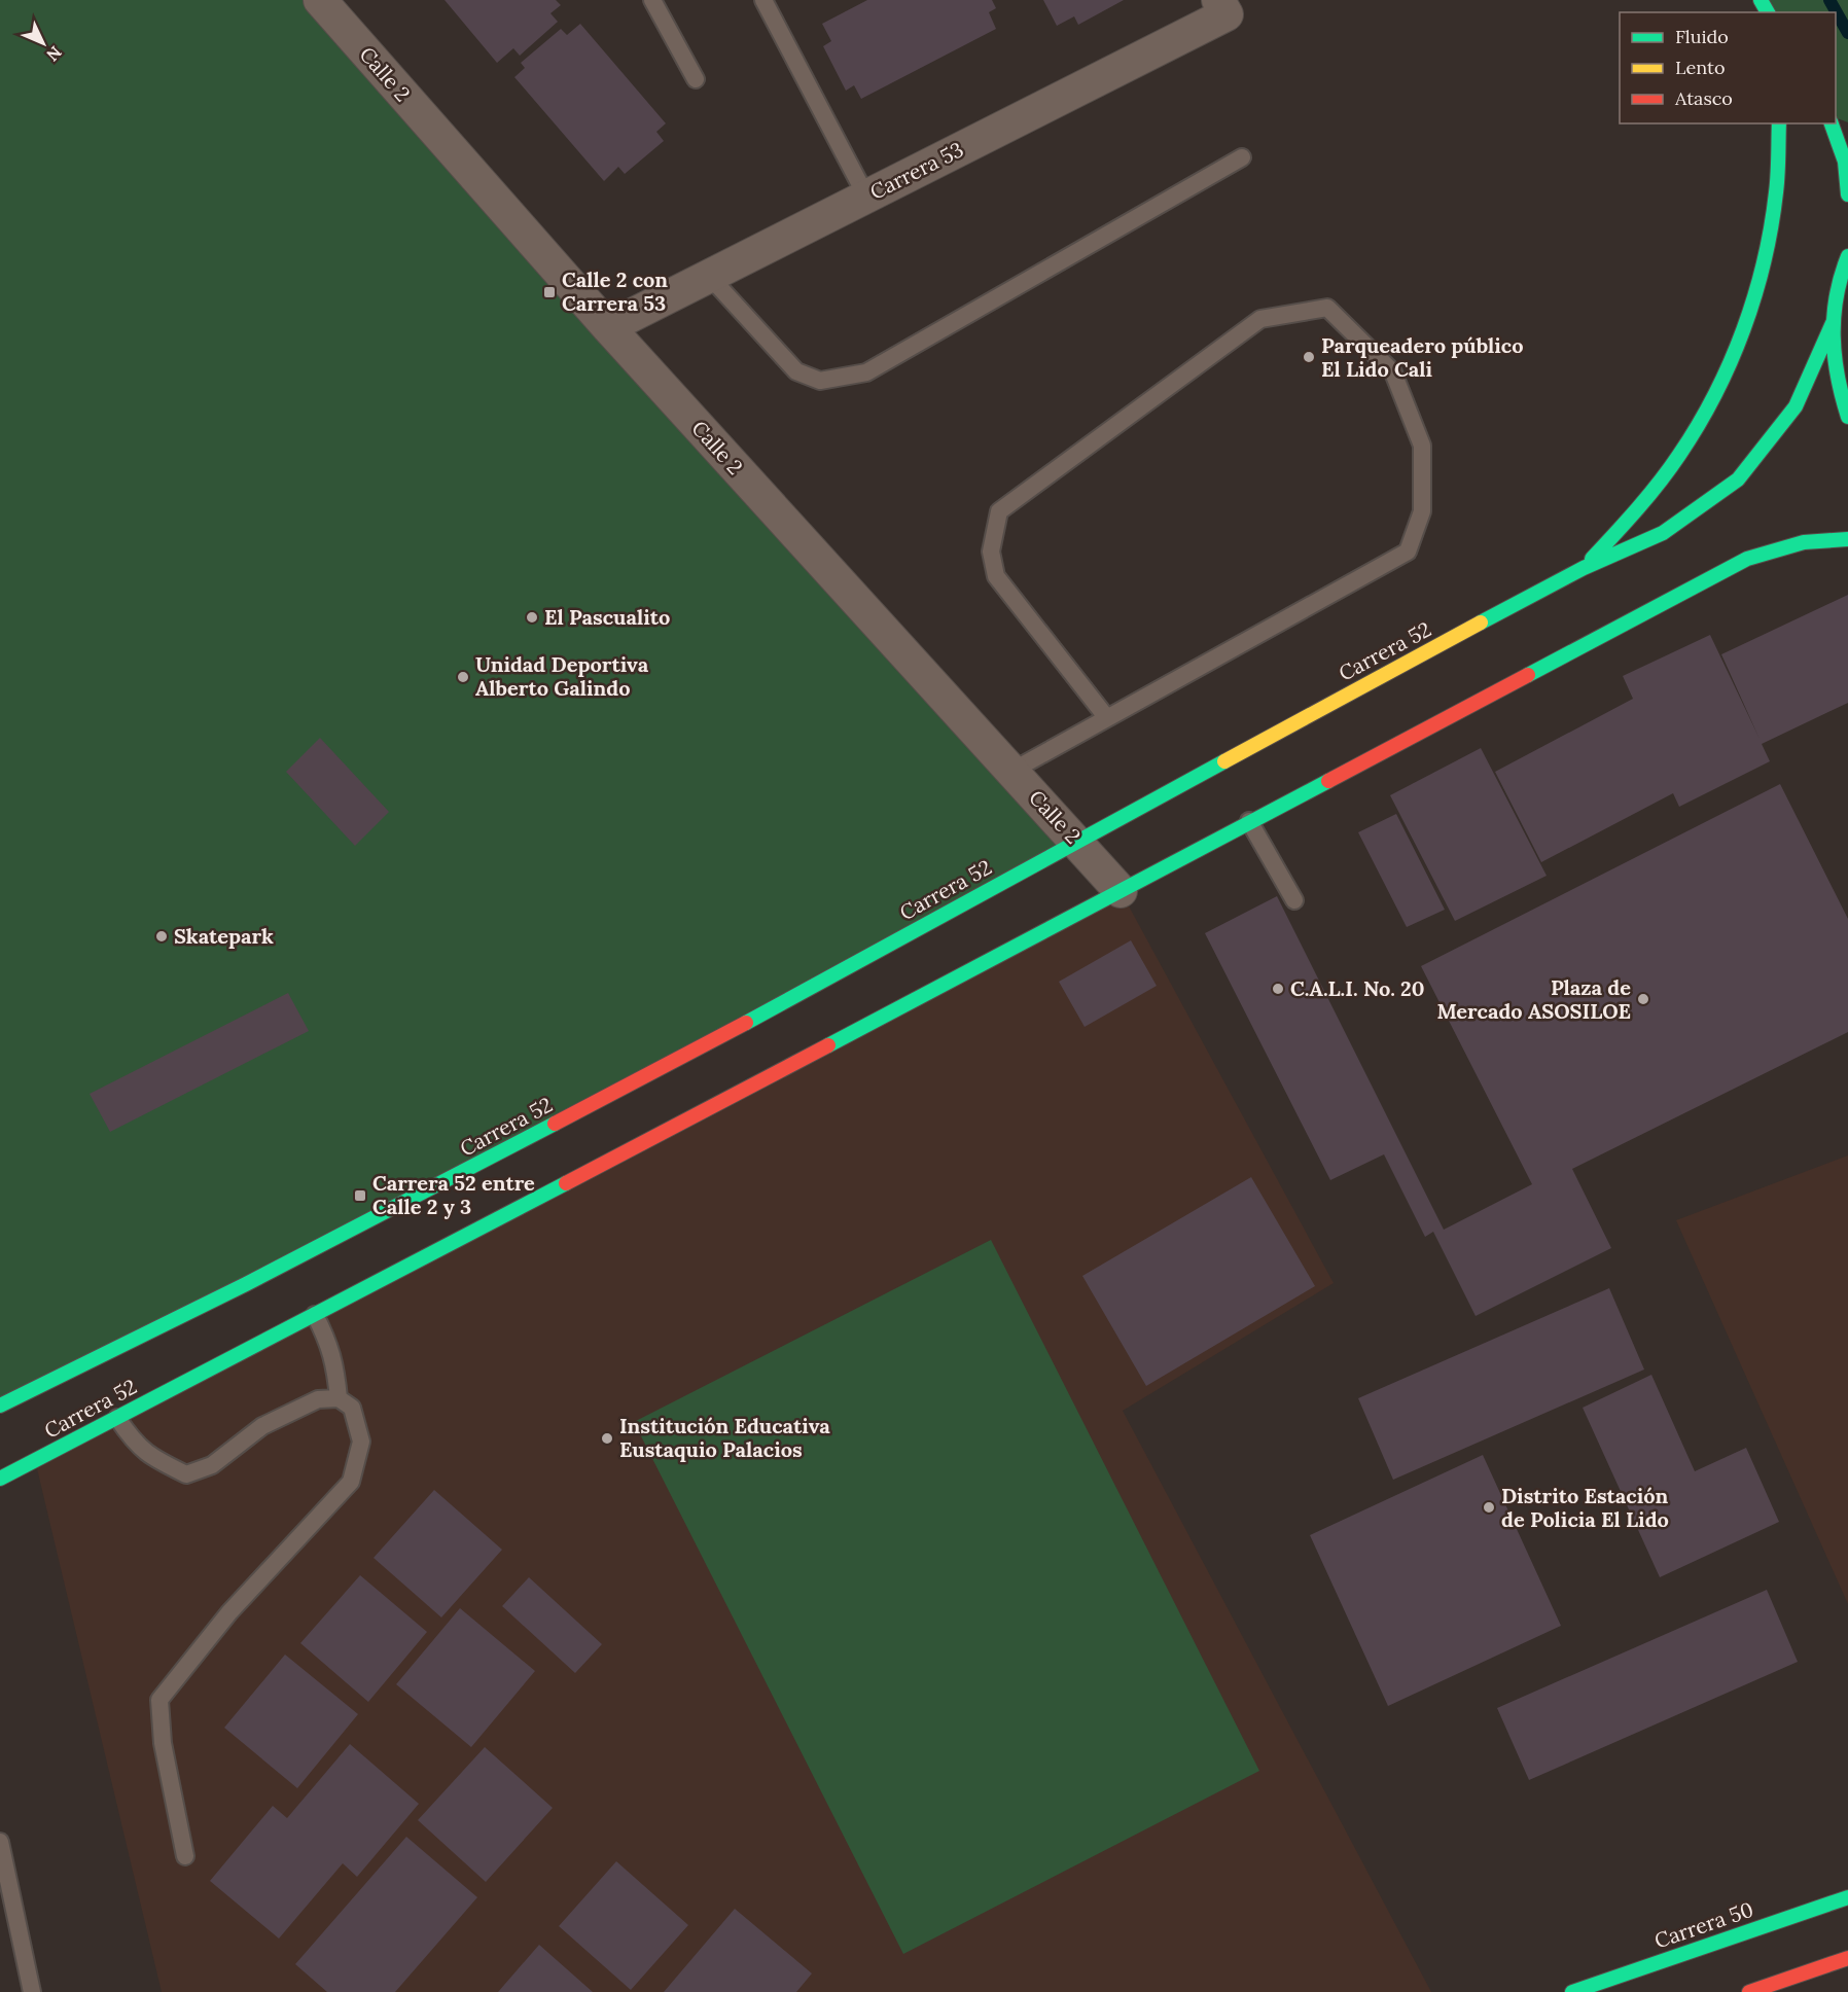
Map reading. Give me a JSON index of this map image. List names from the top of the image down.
{
  "streets": {
    "main road": ["Carrera 52", "Carrera 50"],
    "street": ["Calle 2", "Carrera 53"]
  },
  "crossings": [
    ["Calle 2", "Carrera 53"],
    ["Calle 2", "Carrera 52"]
  ],
  "places": {
    "transit": ["Calle 2 con Carrera 53", "Carrera 52 entre Calle 2 y 3"],
    "other": [
      "Parqueadero público El Lido Cali",
      "El Pascualito",
      "Unidad Deportiva Alberto Galindo",
      "Skatepark",
      "C.A.L.I. No. 20",
      "Plaza de Mercado ASOSILOE",
      "Institución Educativa Eustaquio Palacios",
      "Distrito Estación de Policia El Lido"
    ]
  },
  "legend": ["Fluido", "Lento", "Atasco"],
  "north": "bottom right"
}
